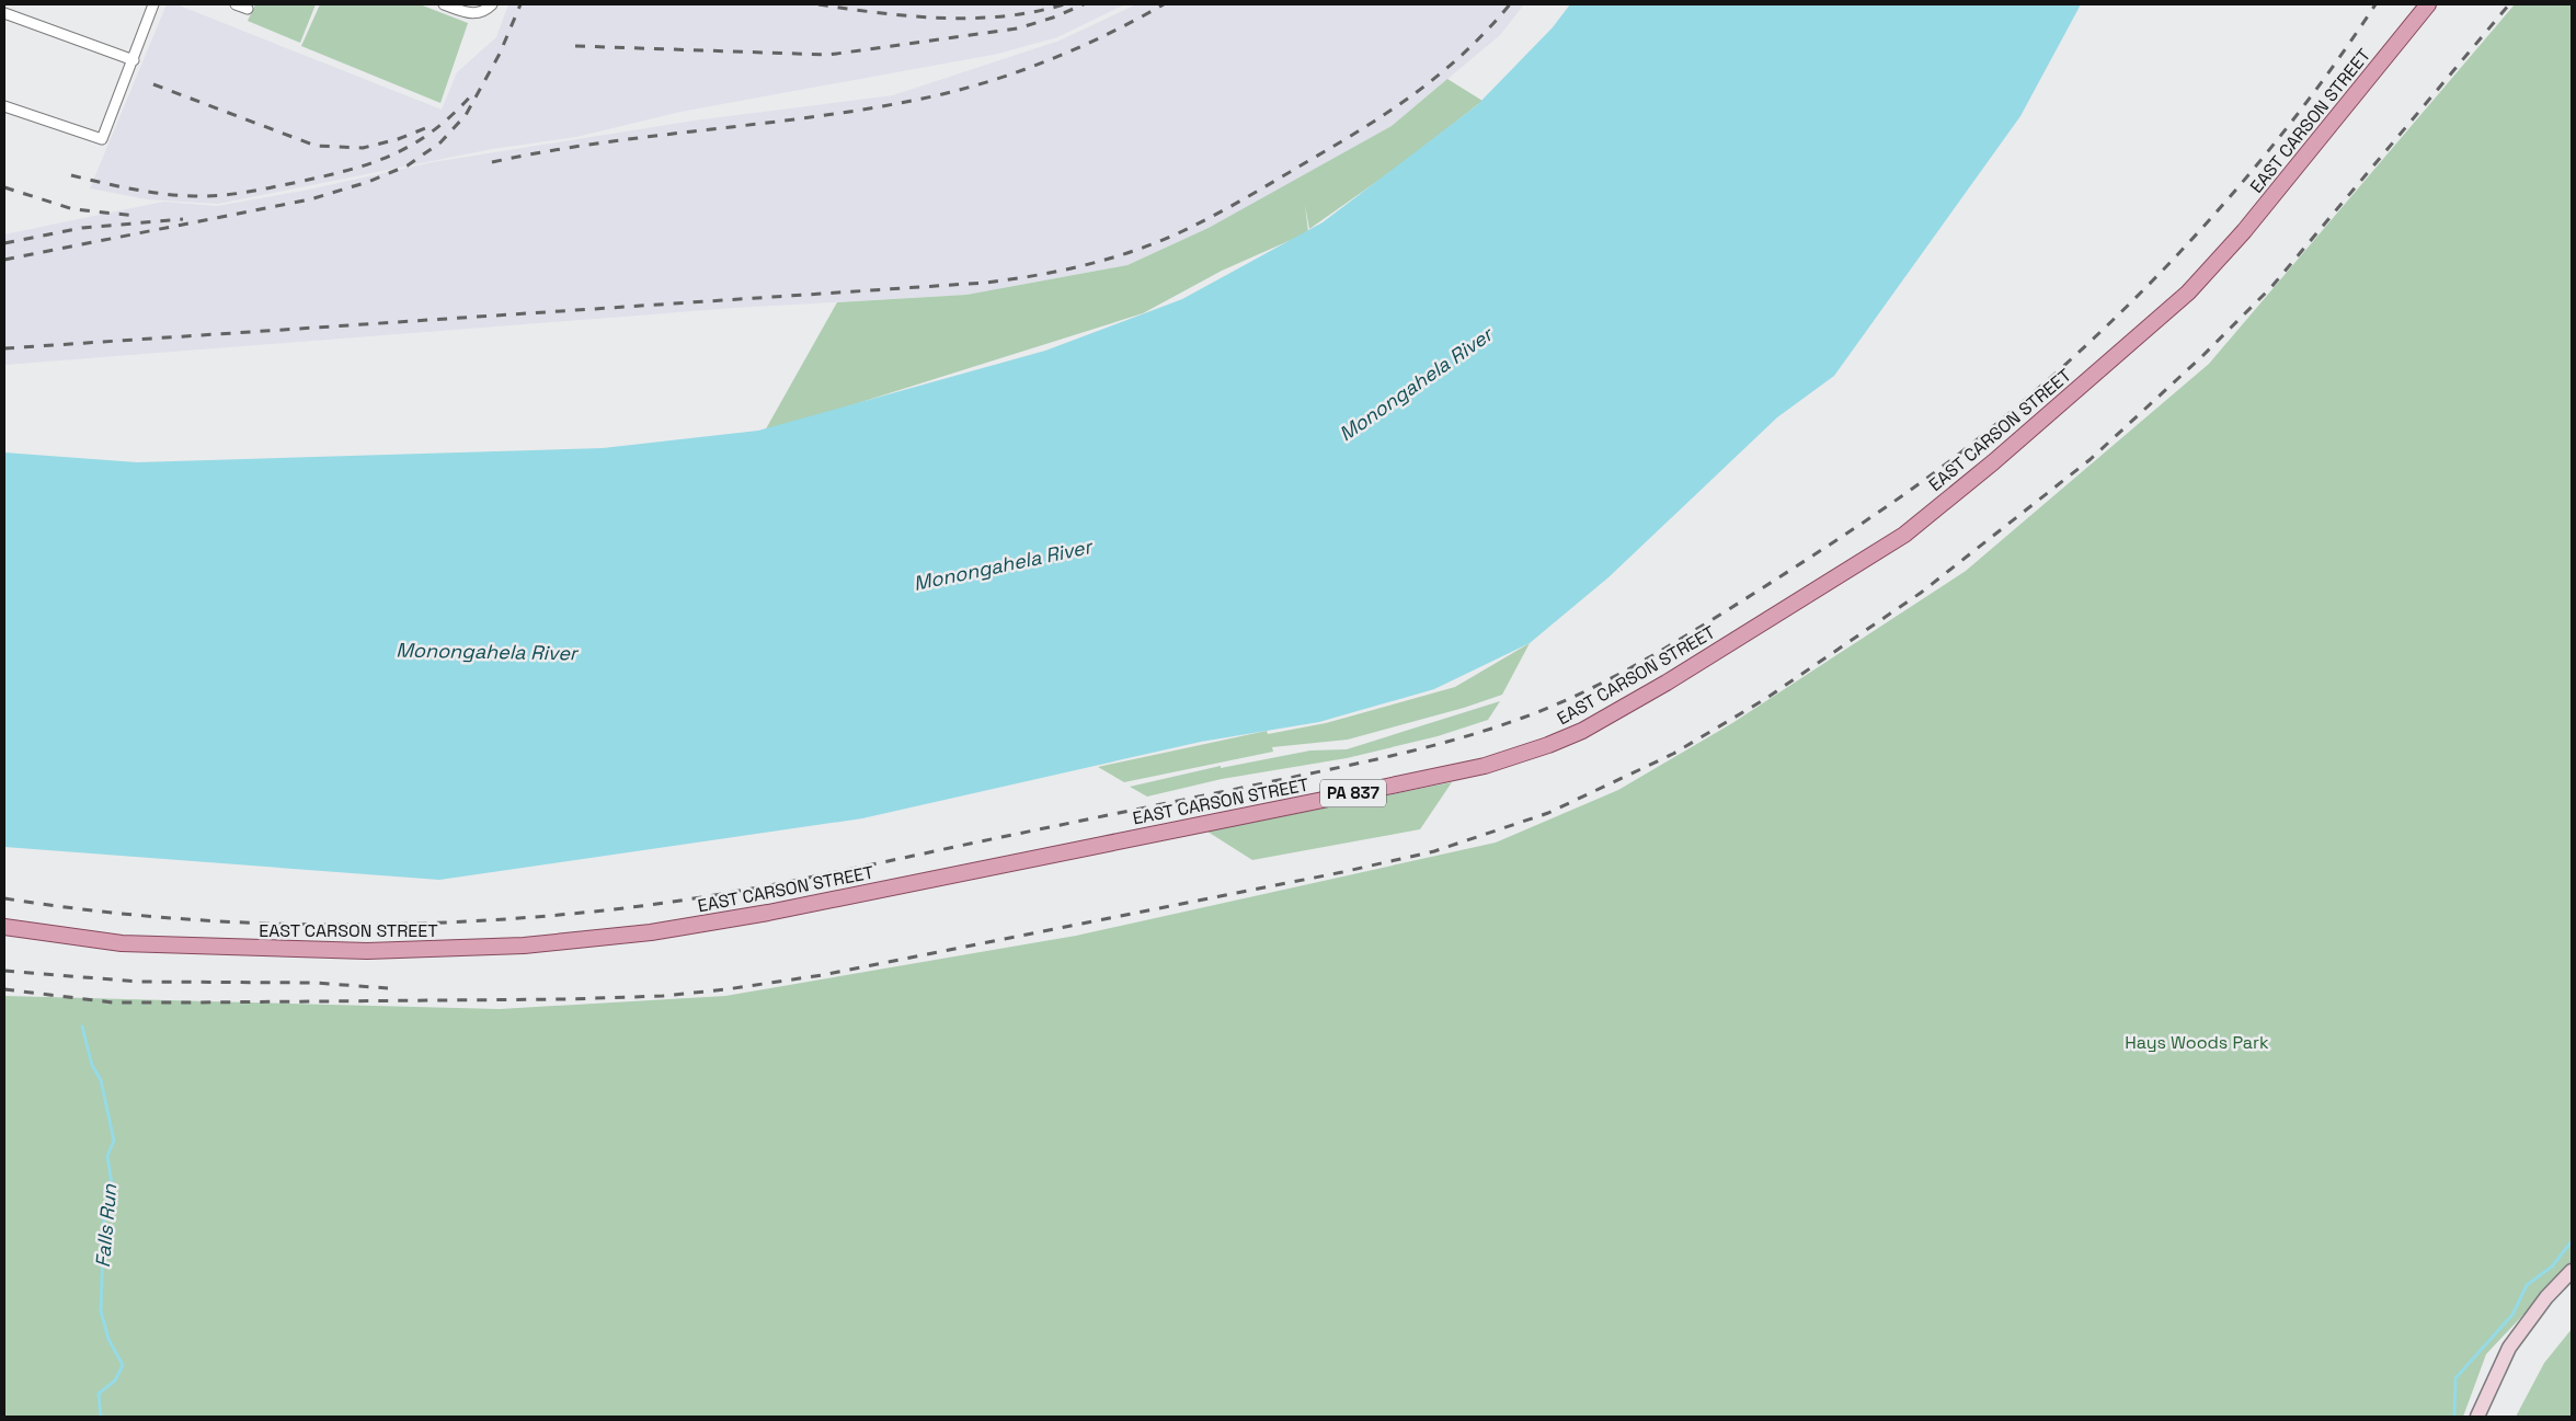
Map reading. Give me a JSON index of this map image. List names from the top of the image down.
{
  "streets": {
    "main road": ["EAST CARSON STREET", "PA 837"]
  },
  "water": ["Monongahela River", "Falls Run"],
  "parks": ["Hays Woods Park"]
}
